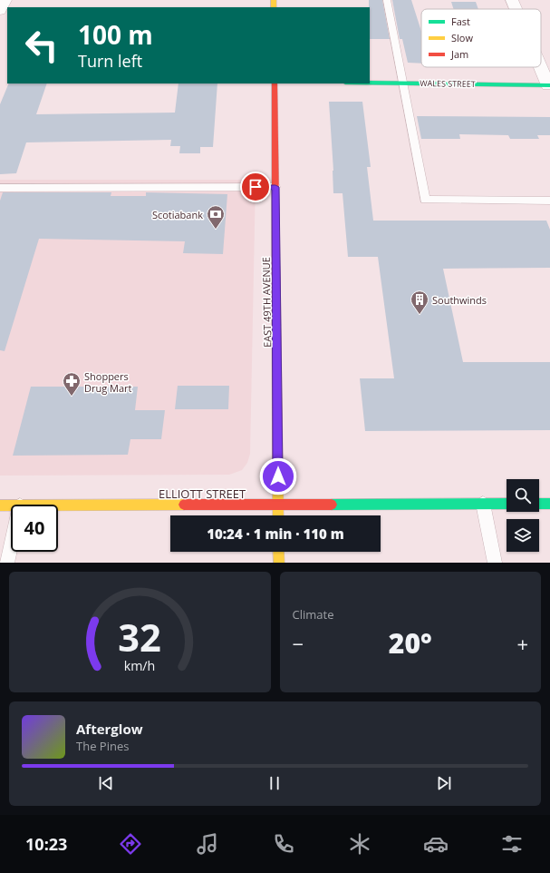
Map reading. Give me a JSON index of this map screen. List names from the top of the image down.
{
  "streets": {
    "street": ["WALES STREET", "EAST 49TH AVENUE", "ELLIOTT STREET"]
  },
  "crossings": [
    ["EAST 49TH AVENUE", "ELLIOTT STREET"]
  ],
  "places": {
    "bank": ["Scotiabank"],
    "building": ["Southwinds"],
    "pharmacy": ["Shoppers Drug Mart"]
  },
  "legend": ["Fast", "Slow", "Jam"],
  "page": {
    "turn": ["100 m", "Turn left"],
    "limit": "40",
    "trip": "10:24 · 1 min · 110 m",
    "tile": "Climate",
    "heat": ["−", "20°", "+"],
    "song": ["Afterglow", "The Pines"],
    "tabs": "10:23",
    "gauge": ["32", "km/h"]
  }
}
